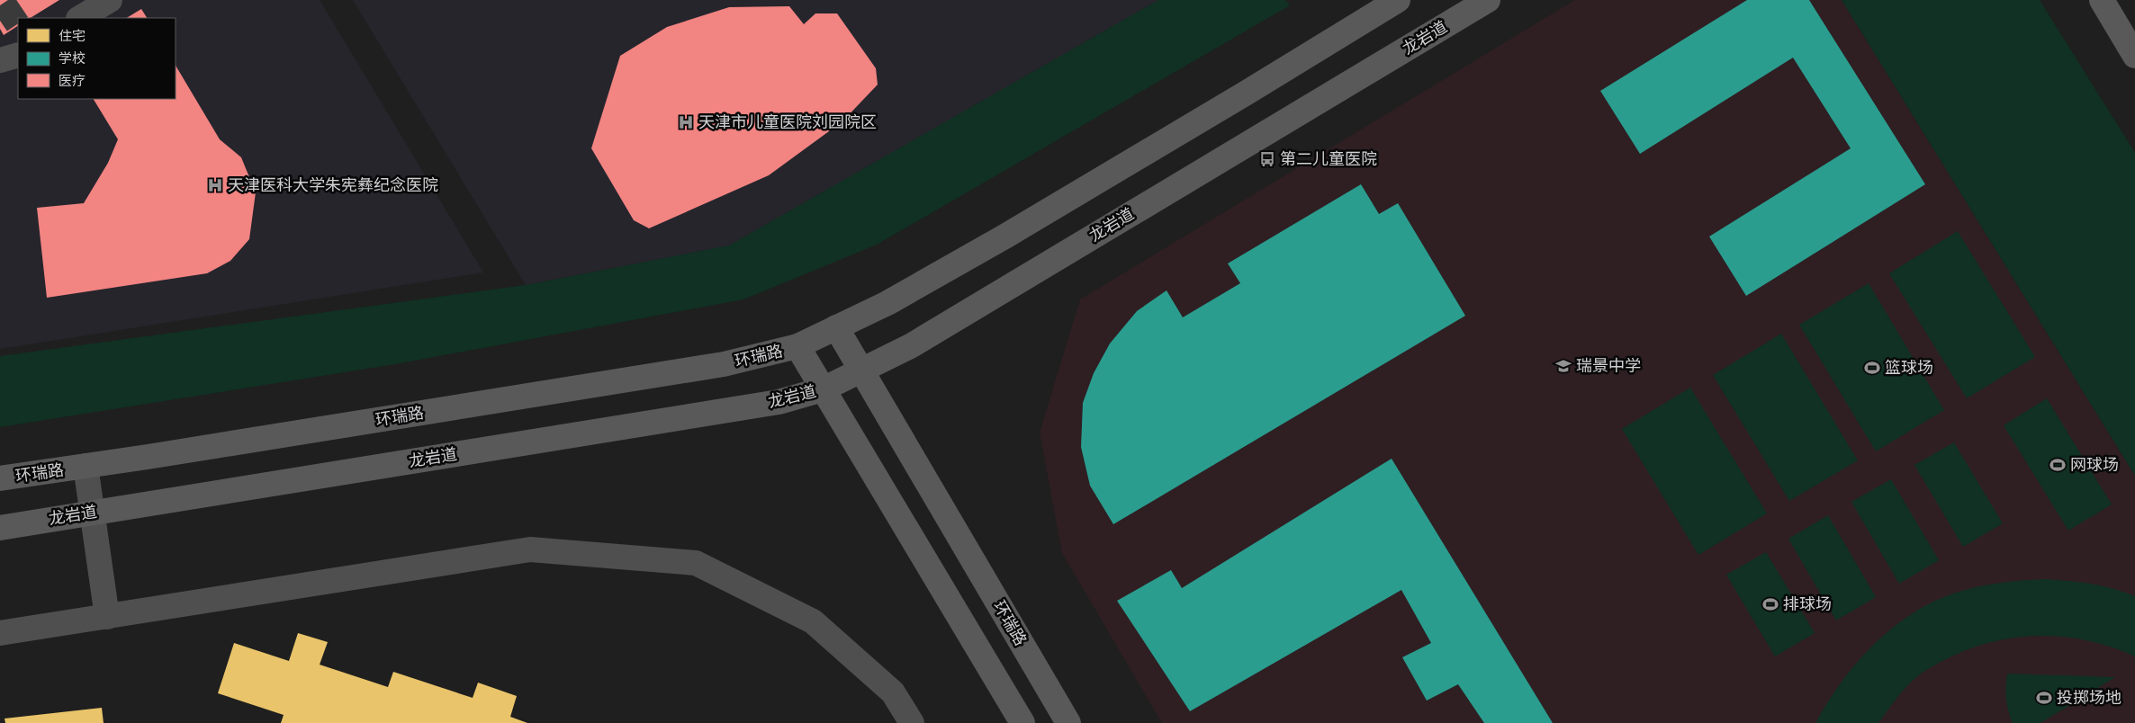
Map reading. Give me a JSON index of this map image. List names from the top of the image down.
{
  "streets": {
    "main road": ["龙岩道", "环瑞路"]
  },
  "crossings": [
    ["龙岩道", "环瑞路"]
  ],
  "places": {
    "hospital": ["天津市儿童医院刘园院区", "天津医科大学朱宪彝纪念医院"],
    "bus stop": ["第二儿童医院"],
    "school or university": ["瑞景中学"],
    "sports": [
      "篮球场",
      "网球场",
      "排球场",
      "投掷场地"
    ]
  },
  "legend": ["住宅", "学校", "医疗"]
}
